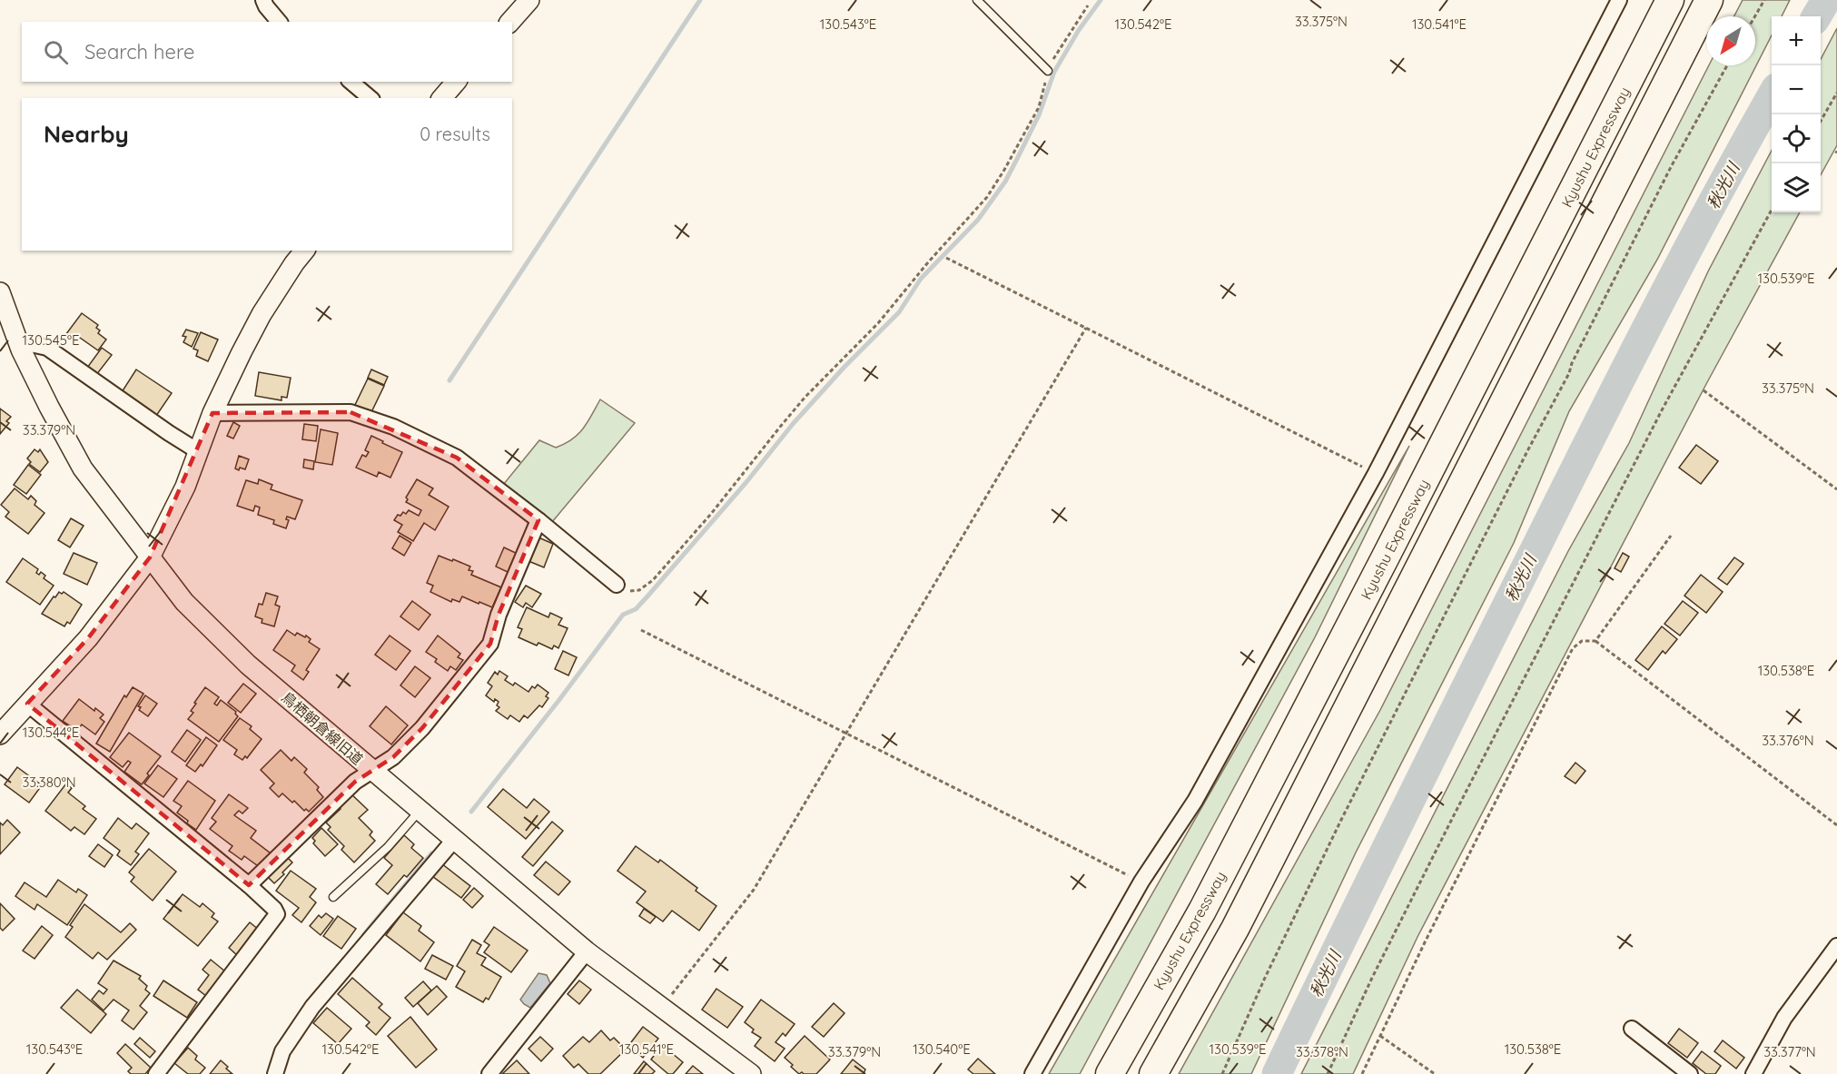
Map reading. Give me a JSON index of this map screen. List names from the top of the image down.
{
  "streets": {
    "highway": ["Kyushu Expressway"],
    "street": ["鳥栖朝倉線旧道"]
  },
  "water": ["秋光川"],
  "north": "bottom left",
  "page": {
    "map_buttons": ["+", "−"],
    "search": "Search here",
    "heading": ["Nearby", "0 results"]
  },
  "coordinates": [
    "33.375°N",
    "130.543°E",
    "130.542°E",
    "130.541°E",
    "130.539°E",
    "130.545°E",
    "33.379°N",
    "130.538°E",
    "130.544°E",
    "33.376°N",
    "33.380°N",
    "130.540°E",
    "33.378°N",
    "33.377°N"
  ]
}
